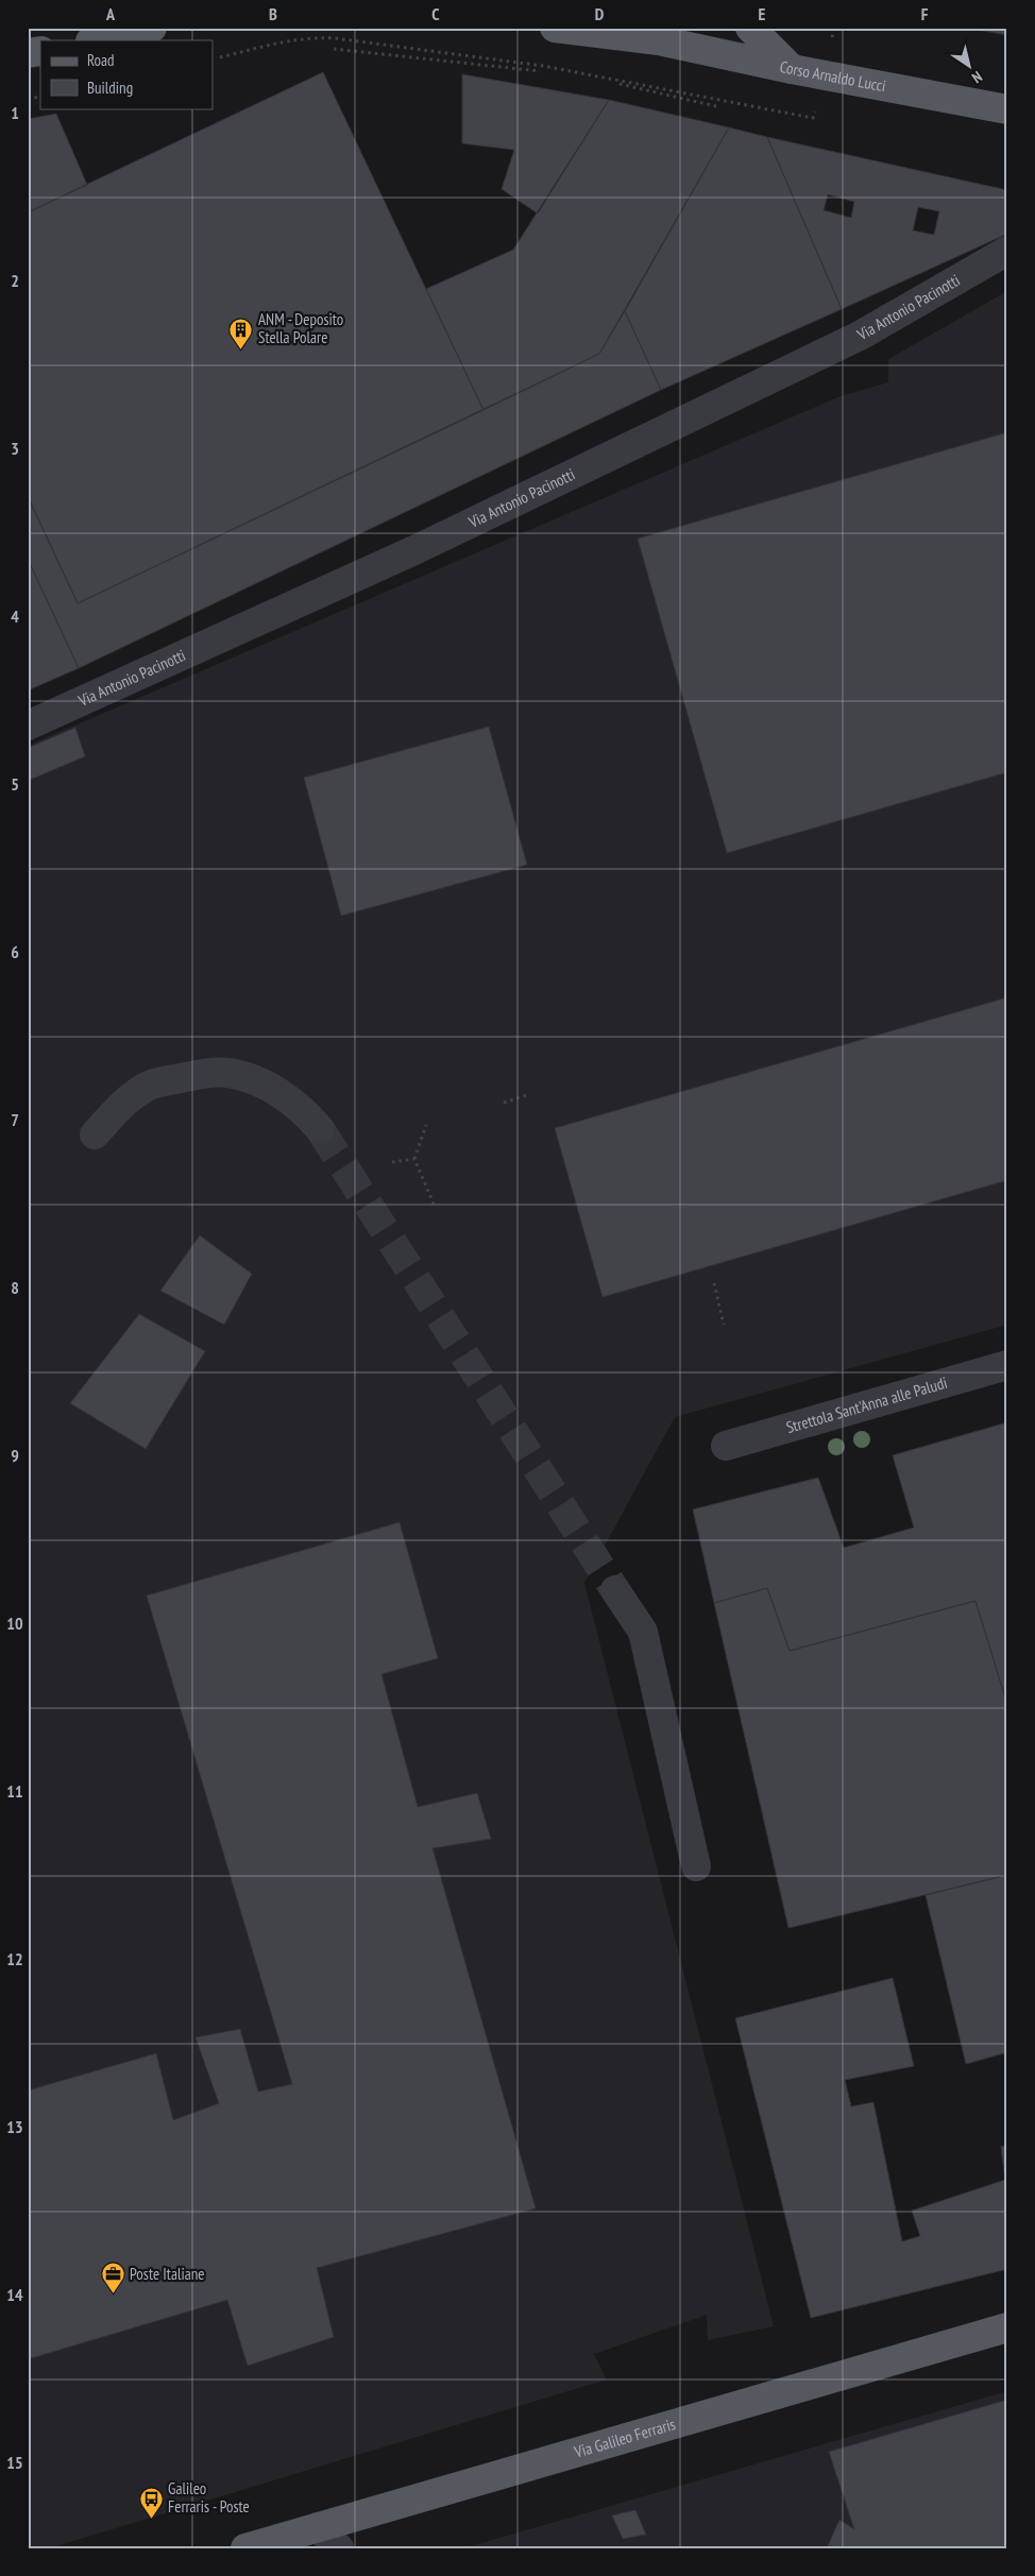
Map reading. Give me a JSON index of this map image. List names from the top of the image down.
{
  "streets": {
    "main road": ["Corso Arnaldo Lucci", "Via Galileo Ferraris"],
    "street": ["Via Antonio Pacinotti", "Strettola Sant'Anna alle Paludi"]
  },
  "places": {
    "building": ["ANM - Deposito Stella Polare"],
    "office": ["Poste Italiane"],
    "bus stop": ["Galileo Ferraris - Poste"]
  },
  "legend": ["Road", "Building"],
  "north": "bottom right",
  "grid": {
    "columns": [
      "A",
      "B",
      "C",
      "D",
      "E",
      "F"
    ],
    "rows": [
      "1",
      "2",
      "3",
      "4",
      "5",
      "6",
      "7",
      "8",
      "9",
      "10",
      "11",
      "12",
      "13",
      "14",
      "15"
    ]
  }
}
